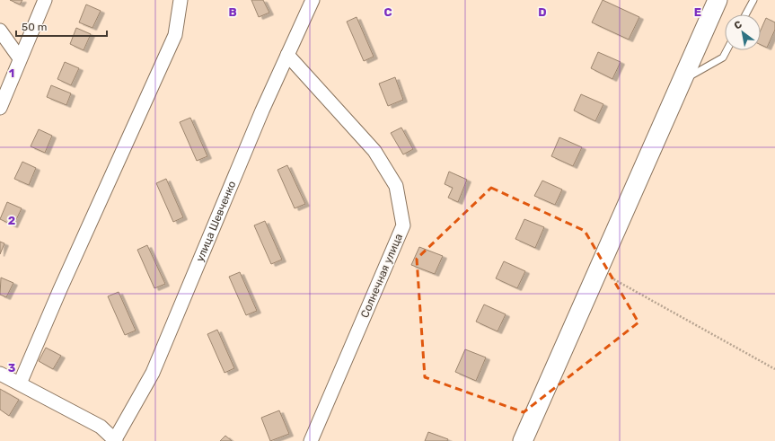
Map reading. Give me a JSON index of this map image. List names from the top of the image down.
{
  "streets": {
    "street": ["улица Шевченко", "Солнечная улица"]
  },
  "crossings": [
    ["улица Шевченко", "Солнечная улица"]
  ],
  "scale_bar": "50 m",
  "north": "top left",
  "grid": {
    "columns": [
      "B",
      "C",
      "D",
      "E"
    ],
    "rows": ["1", "2", "3"]
  }
}
